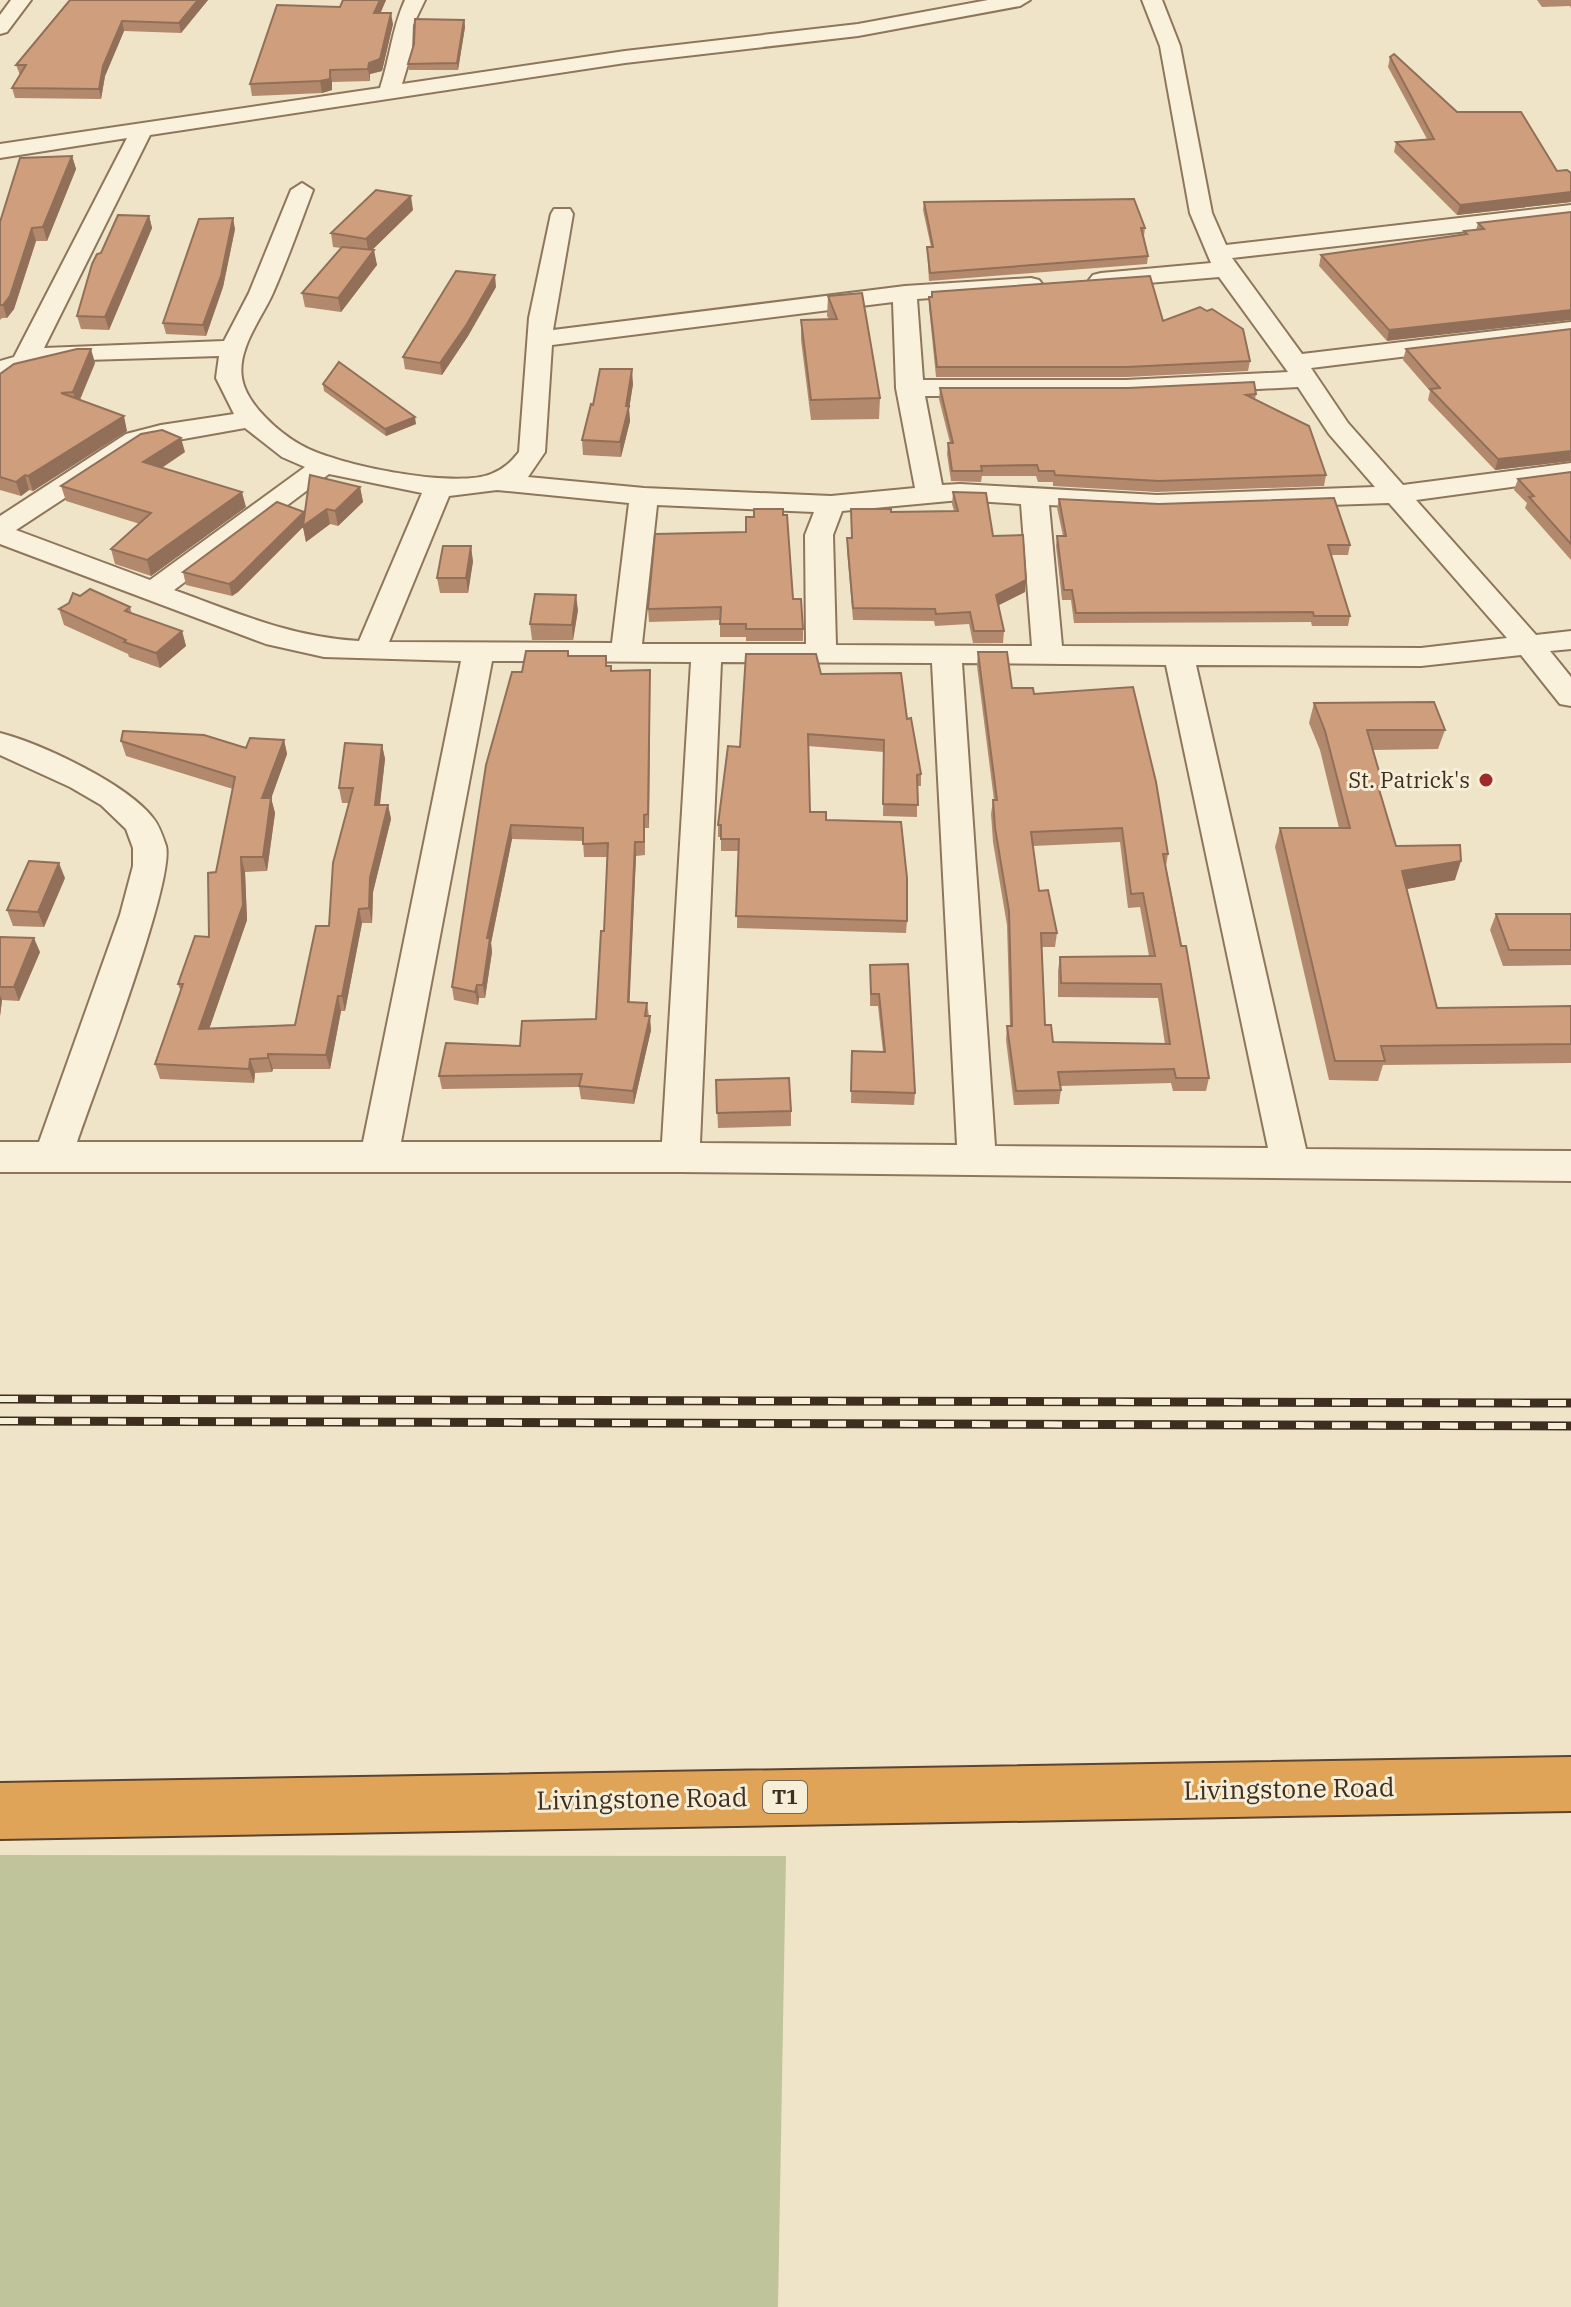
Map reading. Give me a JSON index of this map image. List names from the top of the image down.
{
  "streets": {
    "highway": ["Livingstone Road", "T1"]
  },
  "places": ["St. Patrick's"]
}
